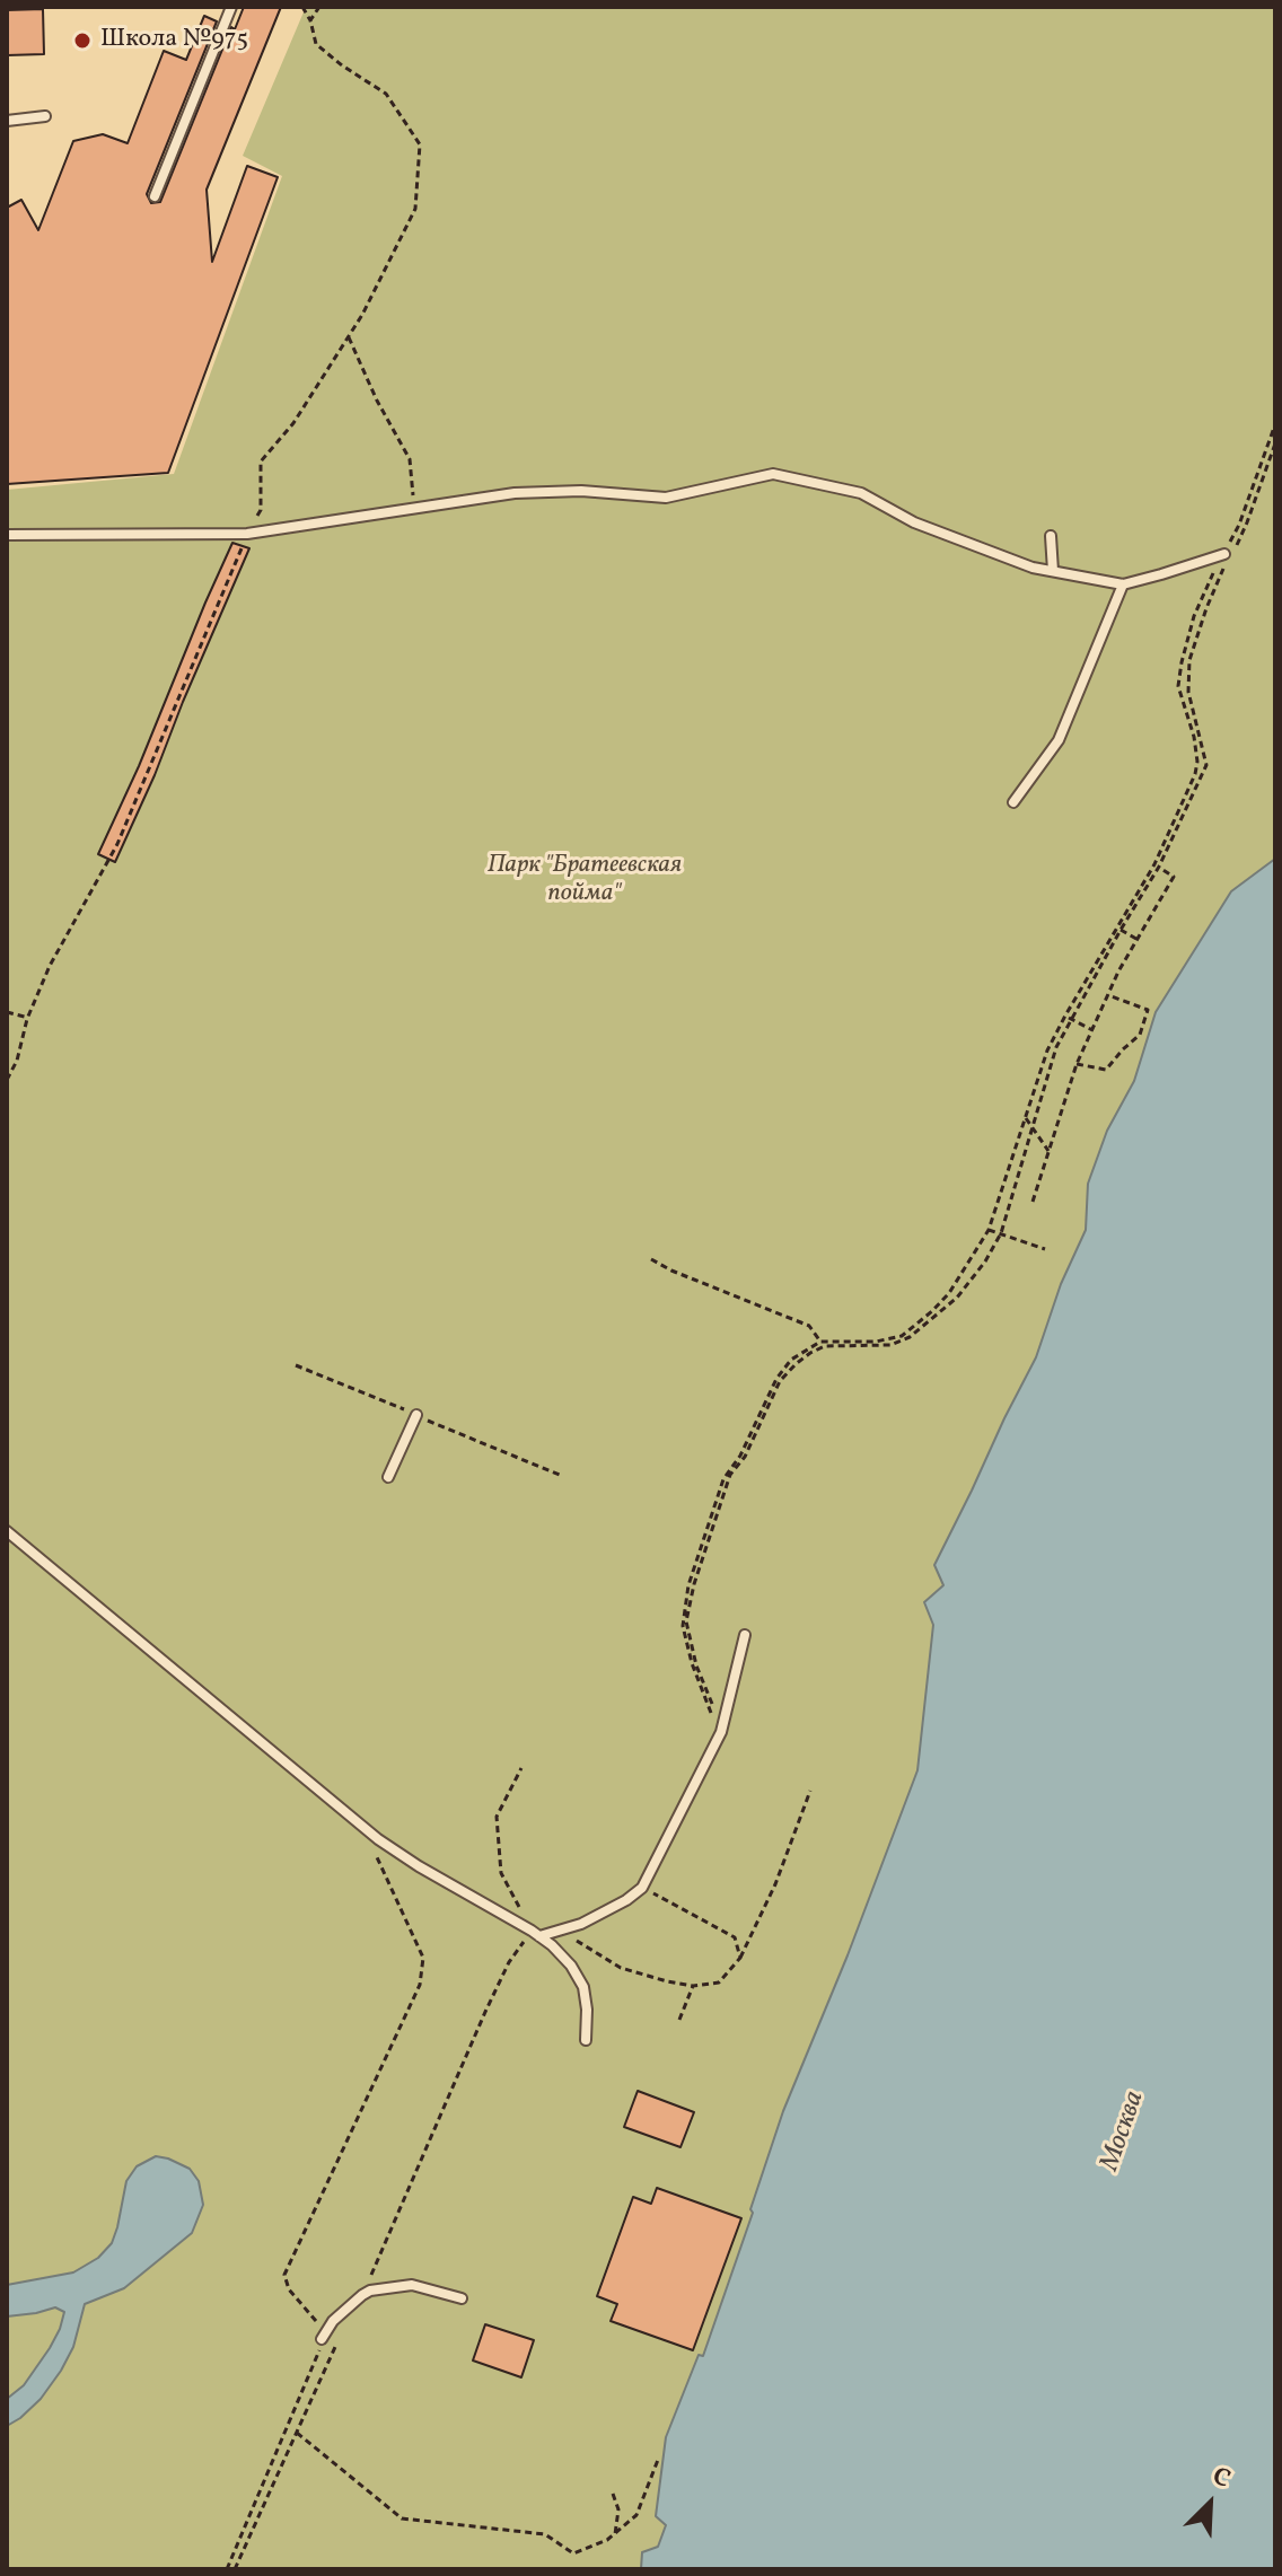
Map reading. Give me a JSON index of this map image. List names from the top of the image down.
{
  "water": ["Москва"],
  "parks": ["Парк \"Братеевская пойма\""],
  "places": ["Школа №975"],
  "north": "top right"
}
